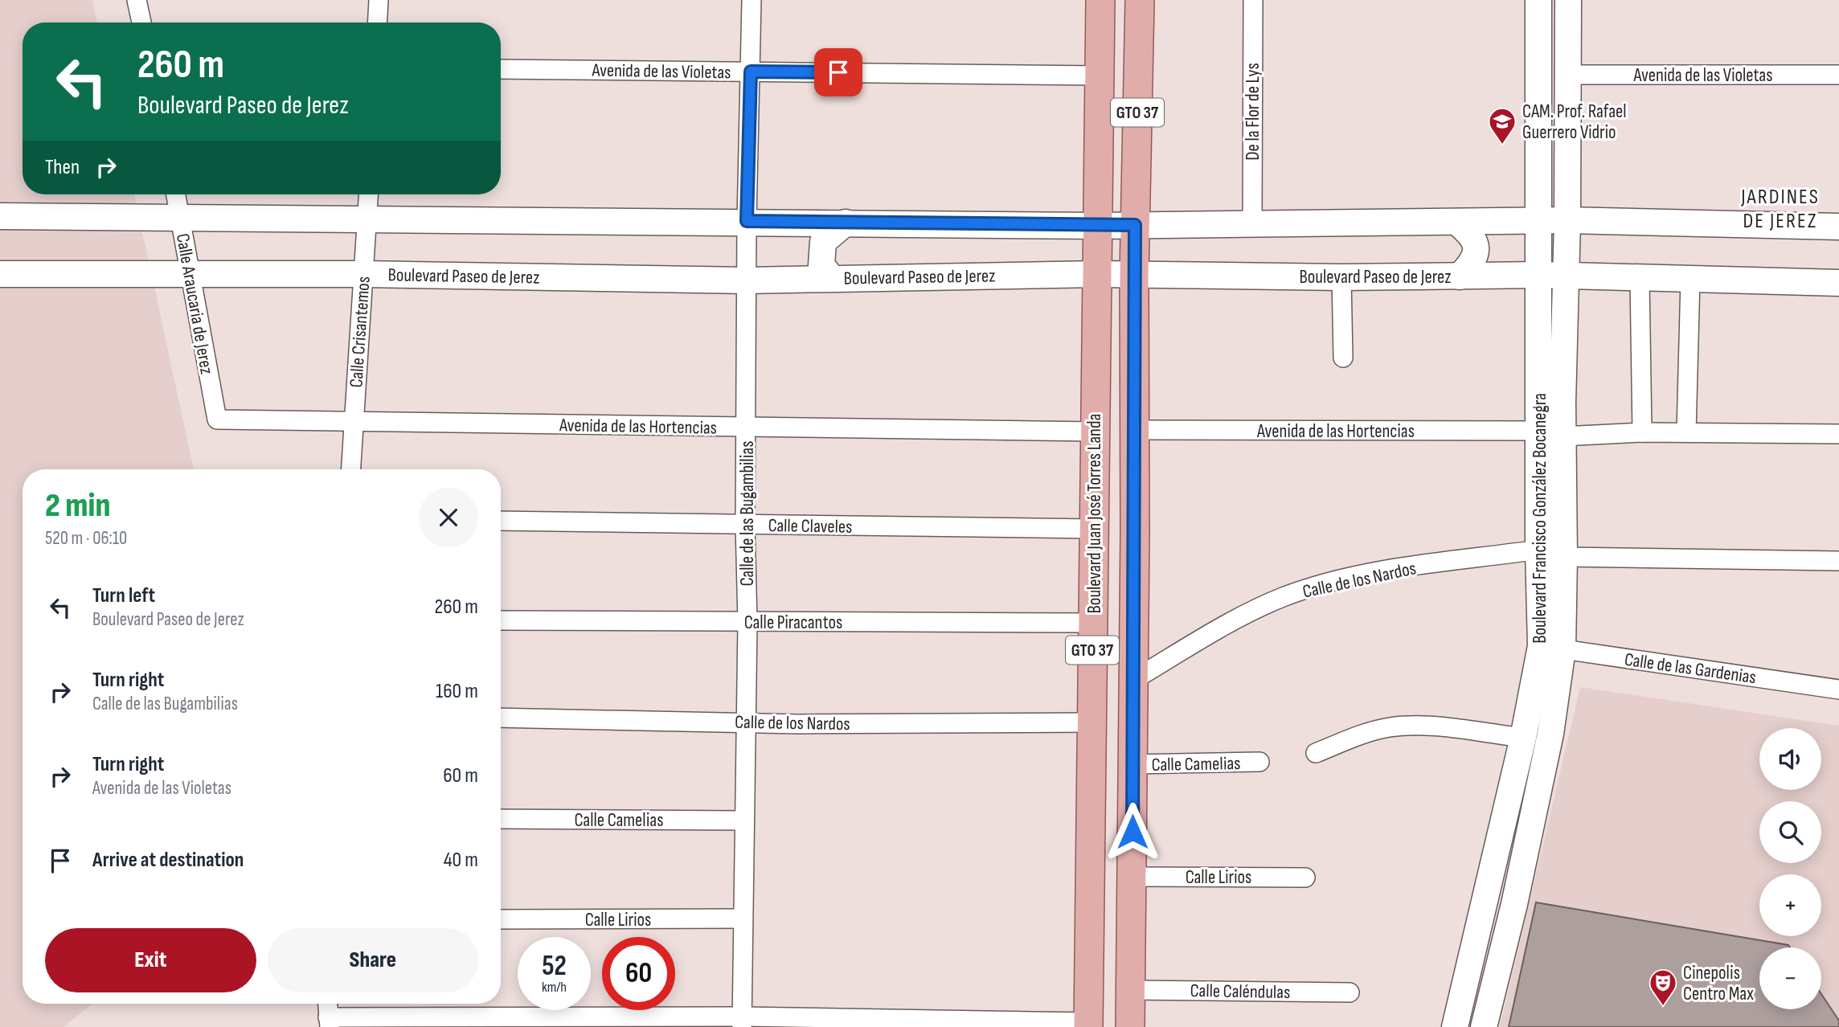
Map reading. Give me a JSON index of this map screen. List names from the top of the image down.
{
  "streets": {
    "main road": [
      "GTO 37",
      "Boulevard Paseo de Jerez",
      "Boulevard Juan José Torres Landa",
      "Boulevard Francisco González Bocanegra"
    ],
    "street": [
      "Avenida de las Violetas",
      "De la Flor de Lys",
      "Calle Araucaria de Jerez",
      "Calle Crisantemos",
      "Avenida de las Hortencias",
      "Calle de las Bugambilias",
      "Calle Claveles",
      "Calle de los Nardos",
      "Calle Piracantos",
      "Calle de las Gardenias",
      "Calle Camelias",
      "Calle Lirios",
      "Calle Caléndulas"
    ]
  },
  "crossings": [
    ["Avenida de las Violetas", "Calle de las Bugambilias"],
    ["Avenida de las Violetas", "Boulevard Juan José Torres Landa"],
    ["Avenida de las Violetas", "Boulevard Francisco González Bocanegra"],
    ["GTO 37", "Boulevard Paseo de Jerez"],
    ["GTO 37", "Avenida de las Hortencias"],
    ["GTO 37", "Calle de los Nardos"],
    ["GTO 37", "Calle Camelias"],
    ["GTO 37", "Calle Lirios"],
    ["GTO 37", "Calle Caléndulas"],
    ["Boulevard Paseo de Jerez", "Calle Araucaria de Jerez"],
    ["Boulevard Paseo de Jerez", "Calle Crisantemos"],
    ["Boulevard Paseo de Jerez", "Calle de las Bugambilias"],
    ["Boulevard Paseo de Jerez", "Boulevard Juan José Torres Landa"],
    ["Boulevard Paseo de Jerez", "Boulevard Francisco González Bocanegra"],
    ["Calle Araucaria de Jerez", "Avenida de las Hortencias"],
    ["Calle Crisantemos", "Avenida de las Hortencias"],
    ["Avenida de las Hortencias", "Calle de las Bugambilias"],
    ["Avenida de las Hortencias", "Boulevard Juan José Torres Landa"],
    ["Avenida de las Hortencias", "Boulevard Francisco González Bocanegra"],
    ["Calle de las Bugambilias", "Calle Claveles"],
    ["Calle de las Bugambilias", "Calle de los Nardos"],
    ["Calle de las Bugambilias", "Calle Piracantos"],
    ["Calle de las Bugambilias", "Calle Camelias"],
    ["Calle de las Bugambilias", "Calle Lirios"],
    ["Boulevard Juan José Torres Landa", "Calle Claveles"],
    ["Boulevard Juan José Torres Landa", "Calle de los Nardos"],
    ["Boulevard Juan José Torres Landa", "Calle Piracantos"],
    ["Boulevard Francisco González Bocanegra", "Calle de los Nardos"],
    ["Boulevard Francisco González Bocanegra", "Calle de las Gardenias"]
  ],
  "districts": ["JARDINES DE JEREZ"],
  "places": {
    "school or university": ["CAM. Prof. Rafael Guerrero Vidrio"],
    "theatre": ["Cinepolis Centro Max"]
  },
  "page": {
    "turn": ["260 m", "Boulevard Paseo de Jerez"],
    "then": "Then",
    "heading": ["2 min", "520 m · 06:10"],
    "list": [
      {
        "name": "Turn left",
        "note": "Boulevard Paseo de Jerez",
        "value": "260 m"
      },
      {
        "name": "Turn right",
        "note": "Calle de las Bugambilias",
        "value": "160 m"
      },
      {
        "name": "Turn right",
        "note": "Avenida de las Violetas",
        "value": "60 m"
      },
      {
        "name": "Arrive at destination",
        "value": "40 m"
      }
    ],
    "map_buttons": ["+", "−"],
    "buttons": ["Exit", "Share"],
    "speed": "52 km/h",
    "limit": "60"
  }
}
